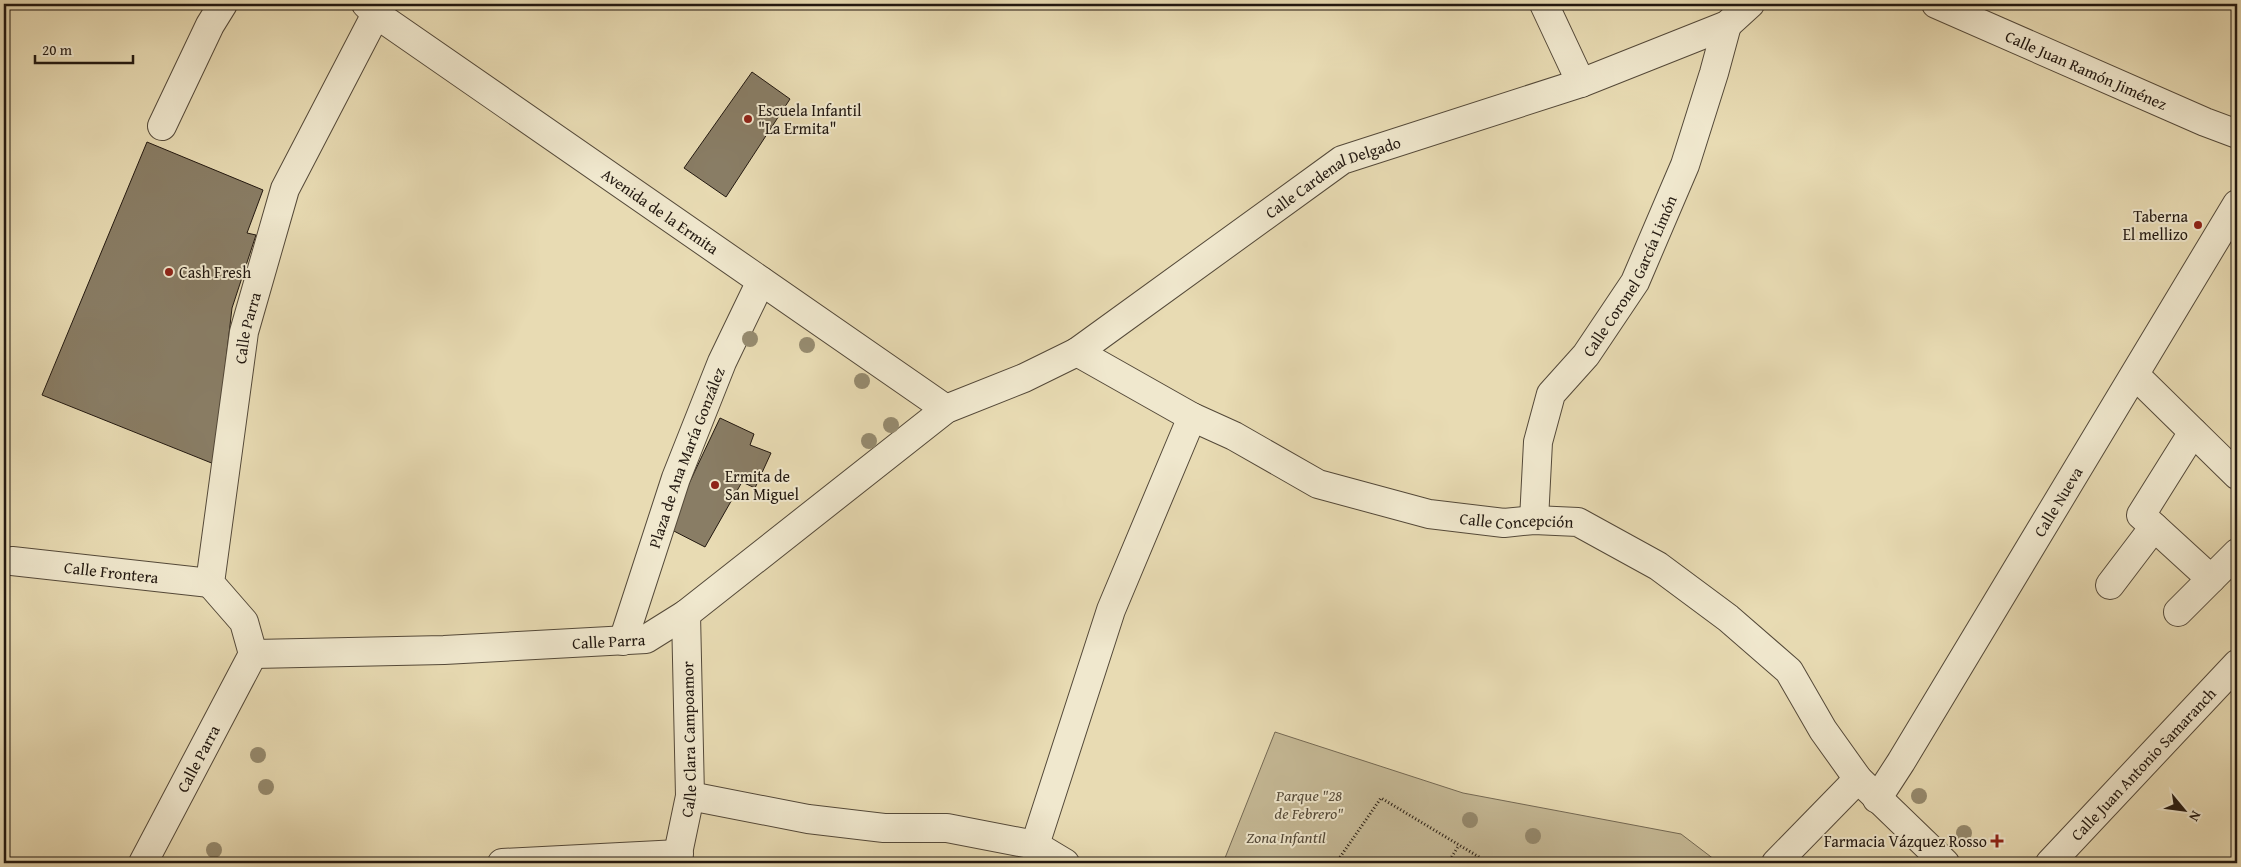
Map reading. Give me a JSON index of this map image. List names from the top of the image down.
{
  "streets": {
    "street": [
      "Calle Juan Ramón Jiménez",
      "Calle Cardenal Delgado",
      "Avenida de la Ermita",
      "Calle Coronel García Limón",
      "Calle Parra",
      "Plaza de Ana María González",
      "Calle Nueva",
      "Calle Concepción",
      "Calle Frontera",
      "Calle Clara Campoamor",
      "Calle Juan Antonio Samaranch"
    ]
  },
  "crossings": [
    ["Calle Cardenal Delgado", "Avenida de la Ermita"],
    ["Calle Cardenal Delgado", "Calle Coronel García Limón"],
    ["Calle Cardenal Delgado", "Calle Parra"],
    ["Calle Cardenal Delgado", "Calle Concepción"],
    ["Avenida de la Ermita", "Calle Parra"],
    ["Avenida de la Ermita", "Plaza de Ana María González"],
    ["Calle Coronel García Limón", "Calle Concepción"],
    ["Calle Parra", "Plaza de Ana María González"],
    ["Calle Parra", "Calle Frontera"],
    ["Calle Parra", "Calle Clara Campoamor"],
    ["Calle Nueva", "Calle Concepción"]
  ],
  "parks": ["Parque \"28 de Febrero\"", "Zona Infantil"],
  "places": {
    "other": [
      "Escuela Infantil \"La Ermita\"",
      "Taberna El mellizo",
      "Cash Fresh",
      "Ermita de San Miguel"
    ],
    "health": ["Farmacia Vázquez Rosso"]
  },
  "scale_bar": "20 m",
  "north": "bottom right"
}
